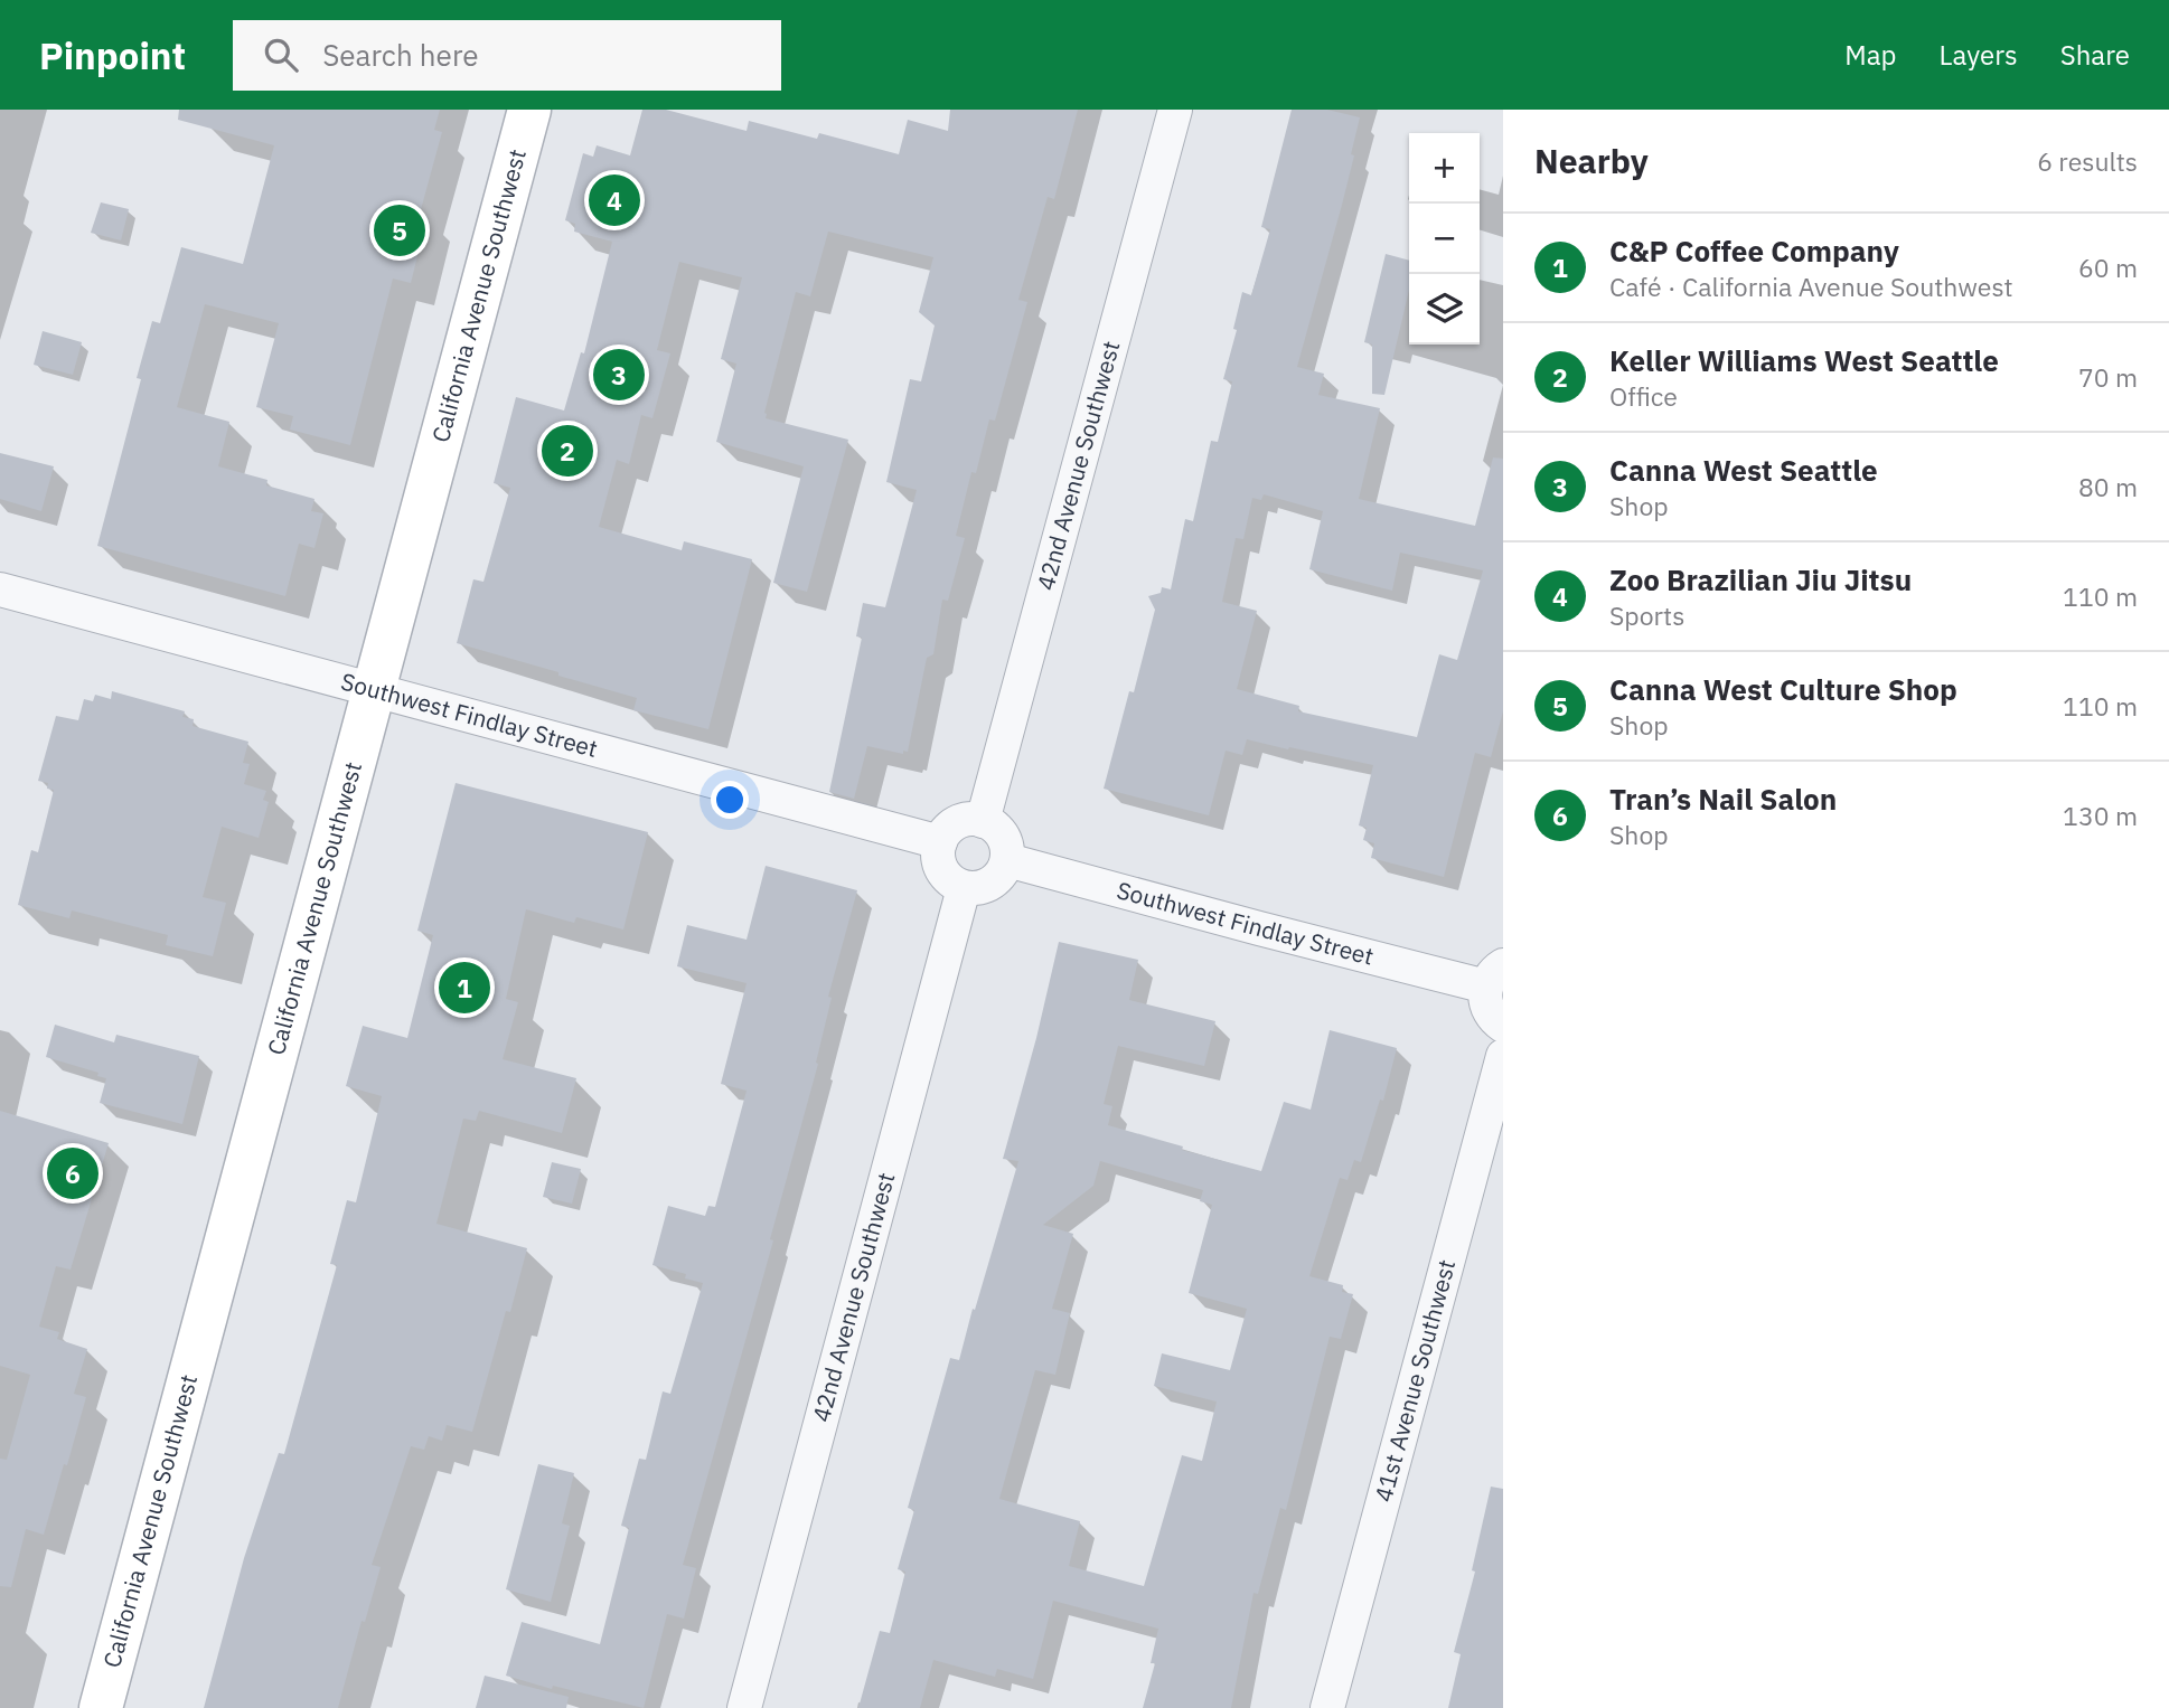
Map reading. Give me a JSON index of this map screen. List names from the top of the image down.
{
  "streets": {
    "main road": ["California Avenue Southwest"],
    "street": ["42nd Avenue Southwest", "Southwest Findlay Street", "41st Avenue Southwest"]
  },
  "crossings": [
    ["California Avenue Southwest", "Southwest Findlay Street"],
    ["42nd Avenue Southwest", "Southwest Findlay Street"]
  ],
  "page": {
    "header": "Pinpoint",
    "search": "Search here",
    "nav": ["Map", "Layers", "Share"],
    "heading": ["Nearby", "6 results"],
    "map_buttons": ["+", "−"],
    "pins": [
      "4",
      "5",
      "3",
      "2",
      "1",
      "6"
    ],
    "list": [
      {
        "mark": "1",
        "name": "C&P Coffee Company",
        "note": "Café · California Avenue Southwest",
        "value": "60 m"
      },
      {
        "mark": "2",
        "name": "Keller Williams West Seattle",
        "note": "Office",
        "value": "70 m"
      },
      {
        "mark": "3",
        "name": "Canna West Seattle",
        "note": "Shop",
        "value": "80 m"
      },
      {
        "mark": "4",
        "name": "Zoo Brazilian Jiu Jitsu",
        "note": "Sports",
        "value": "110 m"
      },
      {
        "mark": "5",
        "name": "Canna West Culture Shop",
        "note": "Shop",
        "value": "110 m"
      },
      {
        "mark": "6",
        "name": "Tran’s Nail Salon",
        "note": "Shop",
        "value": "130 m"
      }
    ]
  }
}
